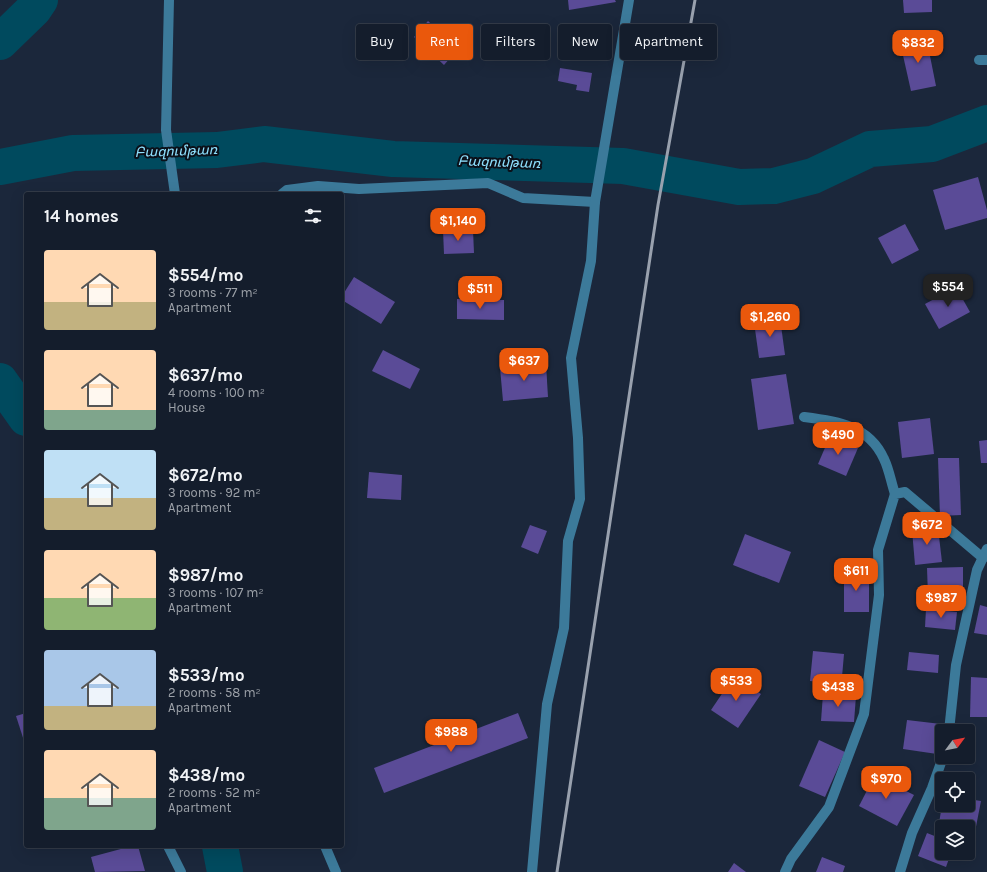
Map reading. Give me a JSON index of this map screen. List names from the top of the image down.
{
  "water": ["Բազումթառ"],
  "north": "top right",
  "page": {
    "chip": [
      "Buy",
      "Rent",
      "Filters",
      "New",
      "Apartment"
    ],
    "price": [
      "$832",
      "$1,140",
      "$554",
      "$511",
      "$1,260",
      "$637",
      "$490",
      "$672",
      "$611",
      "$987",
      "$533",
      "$438",
      "$988",
      "$970"
    ],
    "heading": "14 homes",
    "list": [
      {
        "name": "$554/mo",
        "note": "3 rooms · 77 m² · Apartment"
      },
      {
        "name": "$637/mo",
        "note": "4 rooms · 100 m² · House"
      },
      {
        "name": "$672/mo",
        "note": "3 rooms · 92 m² · Apartment"
      },
      {
        "name": "$987/mo",
        "note": "3 rooms · 107 m² · Apartment"
      },
      {
        "name": "$533/mo",
        "note": "2 rooms · 58 m² · Apartment"
      },
      {
        "name": "$438/mo",
        "note": "2 rooms · 52 m² · Apartment"
      }
    ]
  }
}
